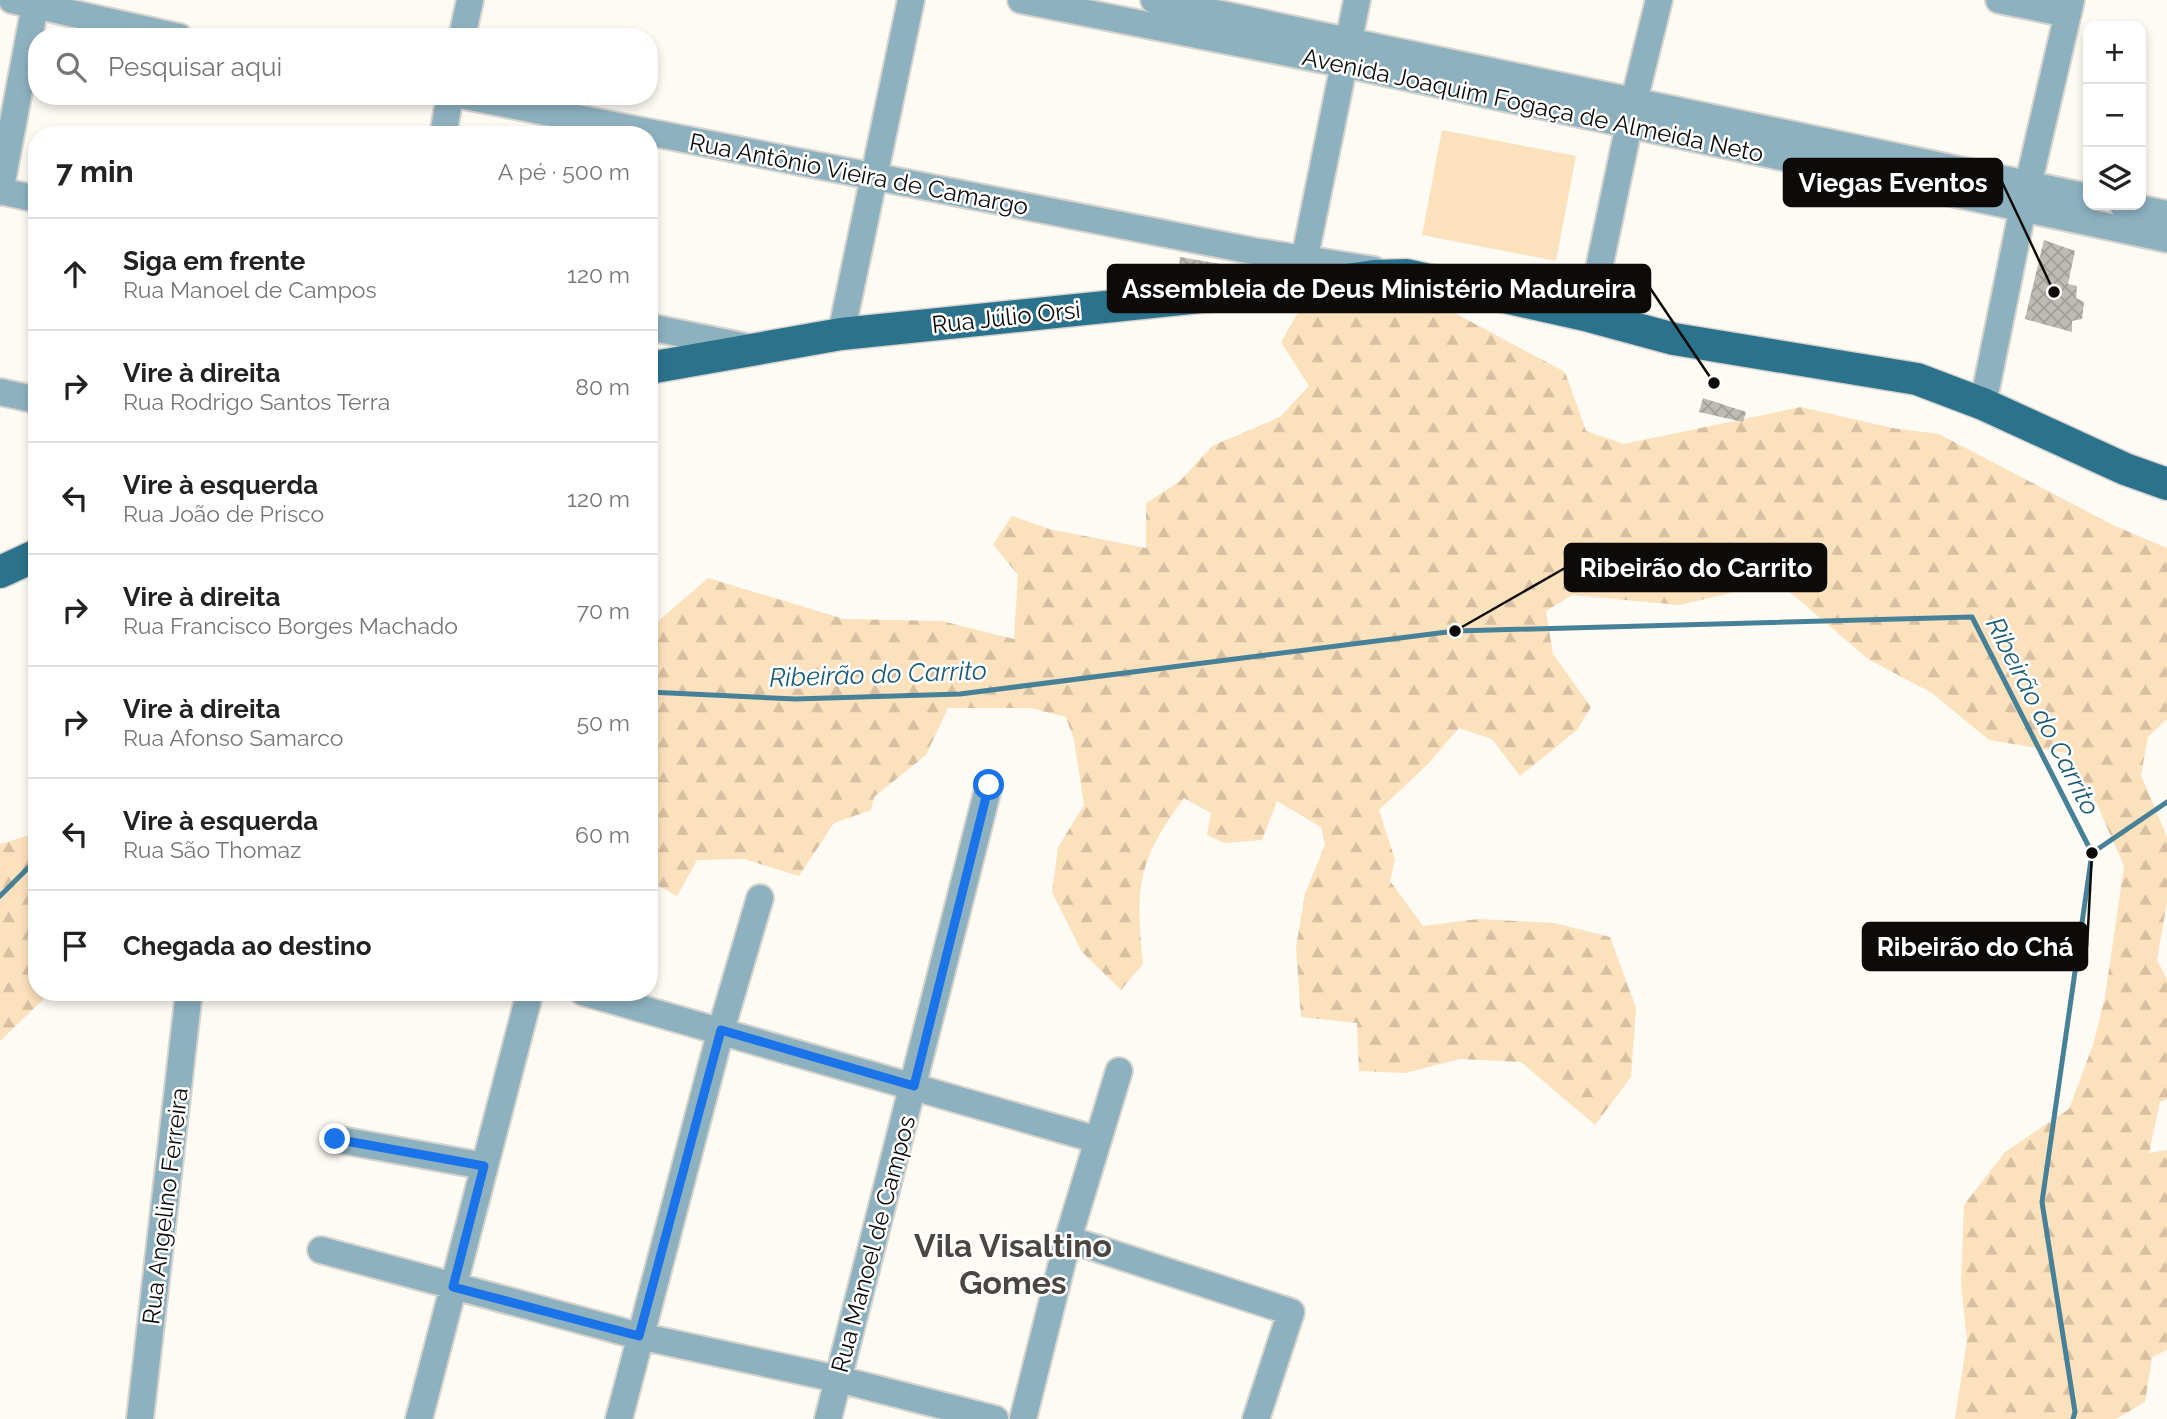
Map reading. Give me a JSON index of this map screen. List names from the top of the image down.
{
  "streets": {
    "main road": ["Rua Júlio Orsi"],
    "street": [
      "Avenida Joaquim Fogaça de Almeida Neto",
      "Rua Antônio Vieira de Camargo",
      "Rua Angelino Ferreira",
      "Rua Manoel de Campos"
    ]
  },
  "crossings": [
    ["Rua Antônio Vieira de Camargo", "Rua Júlio Orsi"]
  ],
  "districts": ["Vila Visaltino Gomes"],
  "water": ["Ribeirão do Carrito"],
  "places": [
    "Viegas Eventos",
    "Assembleia de Deus Ministério Madureira",
    "Ribeirão do Carrito",
    "Ribeirão do Chá"
  ],
  "page": {
    "map_buttons": ["+", "−"],
    "search": "Pesquisar aqui",
    "heading": ["7 min", "A pé · 500 m"],
    "list": [
      ["Siga em frente", "Rua Manoel de Campos", "120 m"],
      ["Vire à direita", "Rua Rodrigo Santos Terra", "80 m"],
      ["Vire à esquerda", "Rua João de Prisco", "120 m"],
      ["Vire à direita", "Rua Francisco Borges Machado", "70 m"],
      ["Vire à direita", "Rua Afonso Samarco", "50 m"],
      ["Vire à esquerda", "Rua São Thomaz", "60 m"],
      "Chegada ao destino"
    ]
  }
}
